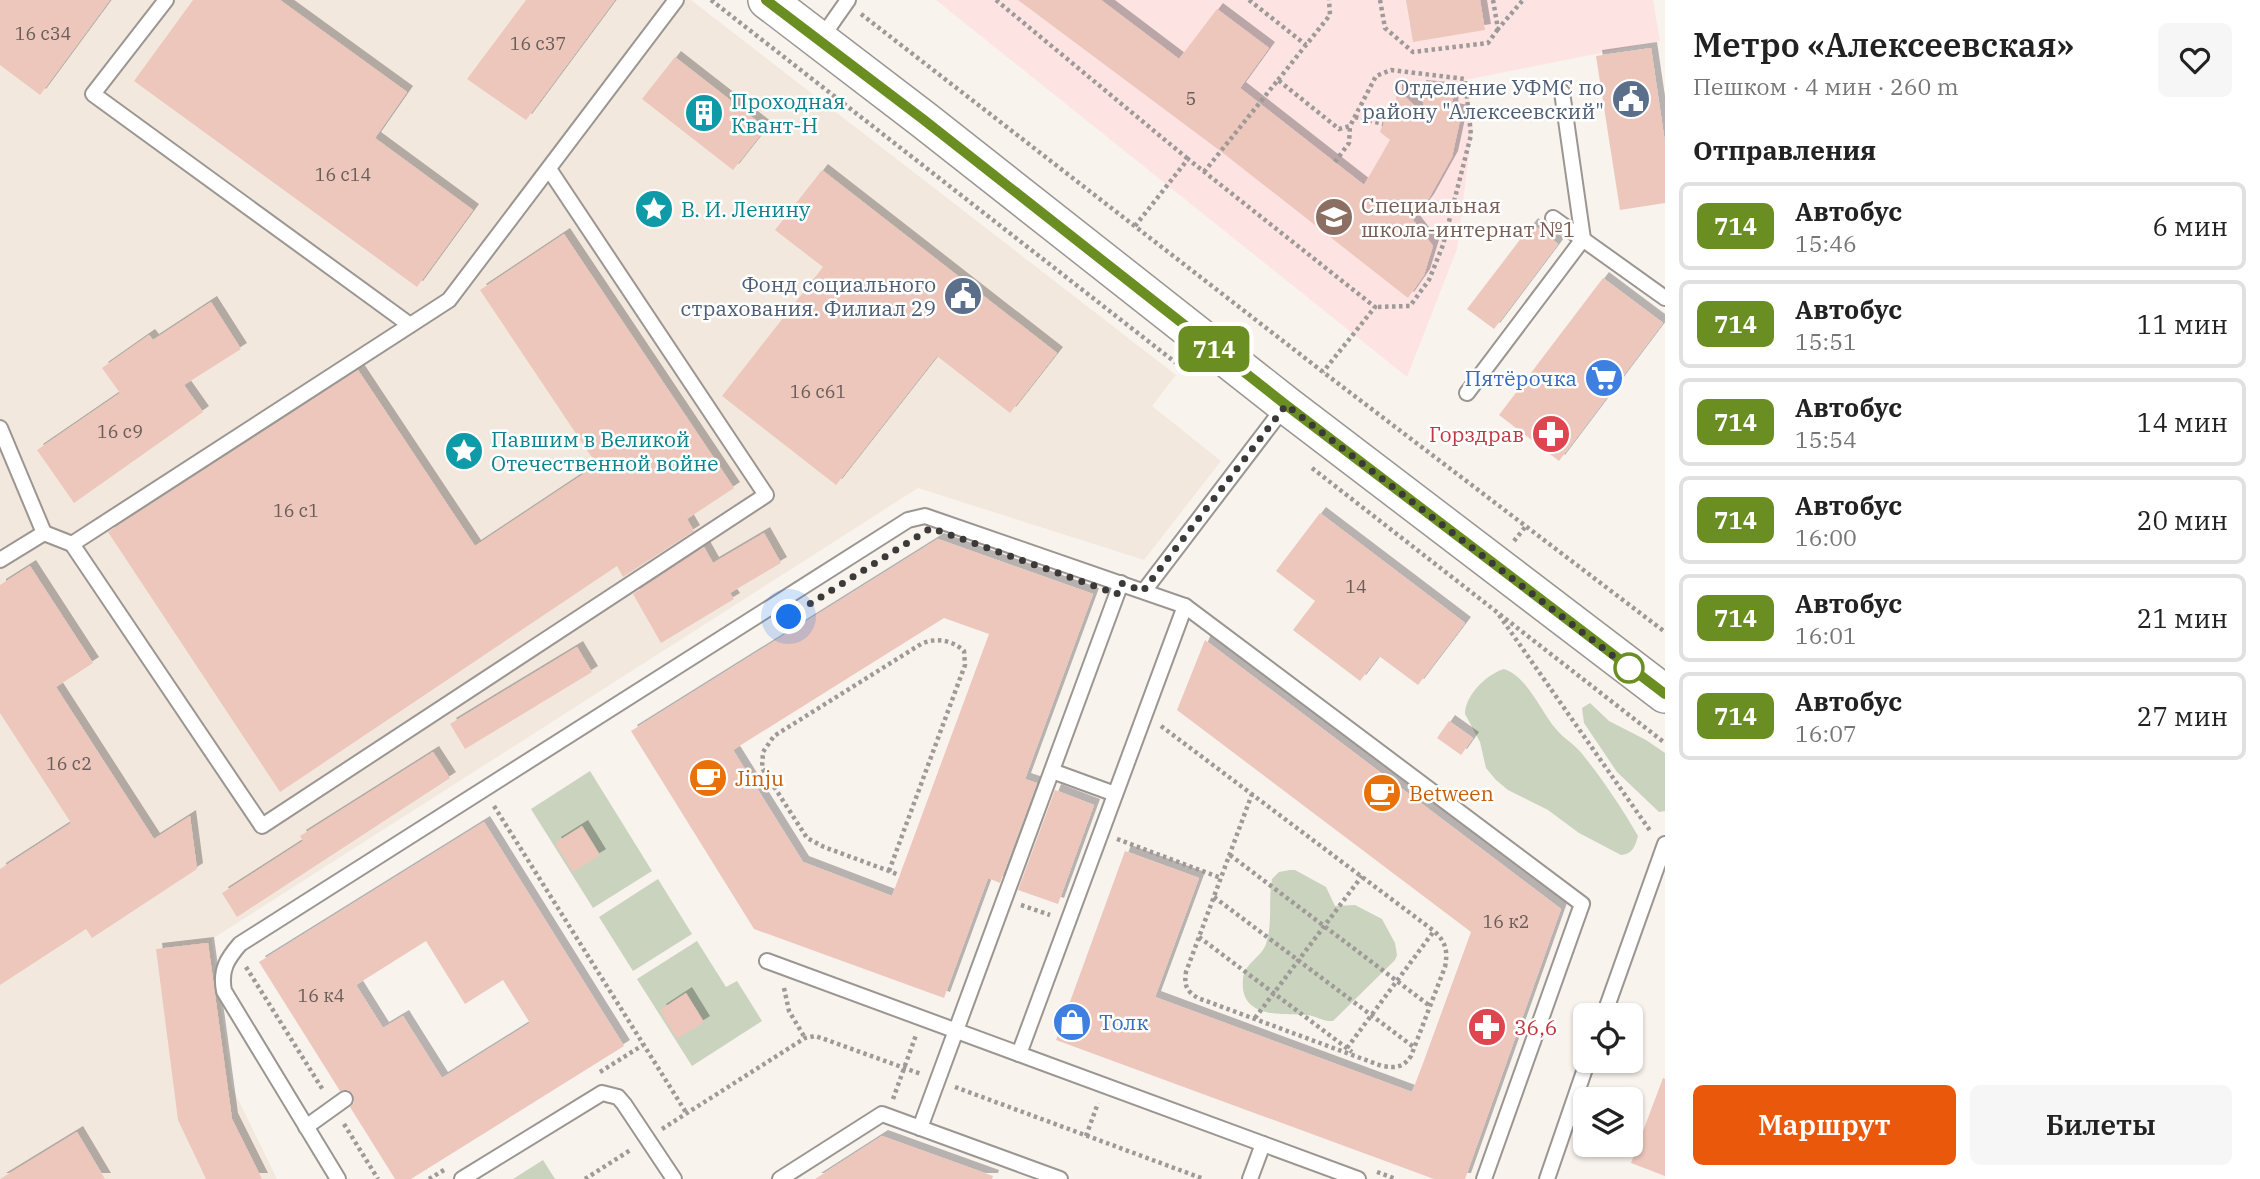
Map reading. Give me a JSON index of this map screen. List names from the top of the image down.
{
  "places": {
    "public building": ["Отделение УФМС по району \"Алексеевский\"", "Фонд социального страхования. Филиал 29"],
    "building": ["Проходная Квант-Н"],
    "place": ["В. И. Ленину", "Павшим в Великой Отечественной войне"],
    "school or university": ["Специальная школа-интернат №1"],
    "supermarket": ["Пятёрочка"],
    "pharmacy": ["Горздрав", "36,6"],
    "cafe": ["Jinju", "Between"],
    "shop": ["Толк"]
  },
  "lines": ["bus line 714"],
  "house_numbers": [
    "16 с34",
    "16 с37",
    "5",
    "16 с14",
    "16 с61",
    "16 с9",
    "16 с1",
    "14",
    "16 с2",
    "16 к2",
    "16 к4"
  ],
  "page": {
    "on_map": "714",
    "heading": [
      ["Метро «Алексеевская»", "Пешком · 4 мин · 260 m"],
      "Отправления"
    ],
    "list": [
      {
        "mark": "714",
        "name": "Автобус",
        "note": "15:46",
        "value": "6 мин"
      },
      {
        "mark": "714",
        "name": "Автобус",
        "note": "15:51",
        "value": "11 мин"
      },
      {
        "mark": "714",
        "name": "Автобус",
        "note": "15:54",
        "value": "14 мин"
      },
      {
        "mark": "714",
        "name": "Автобус",
        "note": "16:00",
        "value": "20 мин"
      },
      {
        "mark": "714",
        "name": "Автобус",
        "note": "16:01",
        "value": "21 мин"
      },
      {
        "mark": "714",
        "name": "Автобус",
        "note": "16:07",
        "value": "27 мин"
      }
    ],
    "buttons": ["Маршрут", "Билеты"]
  }
}
